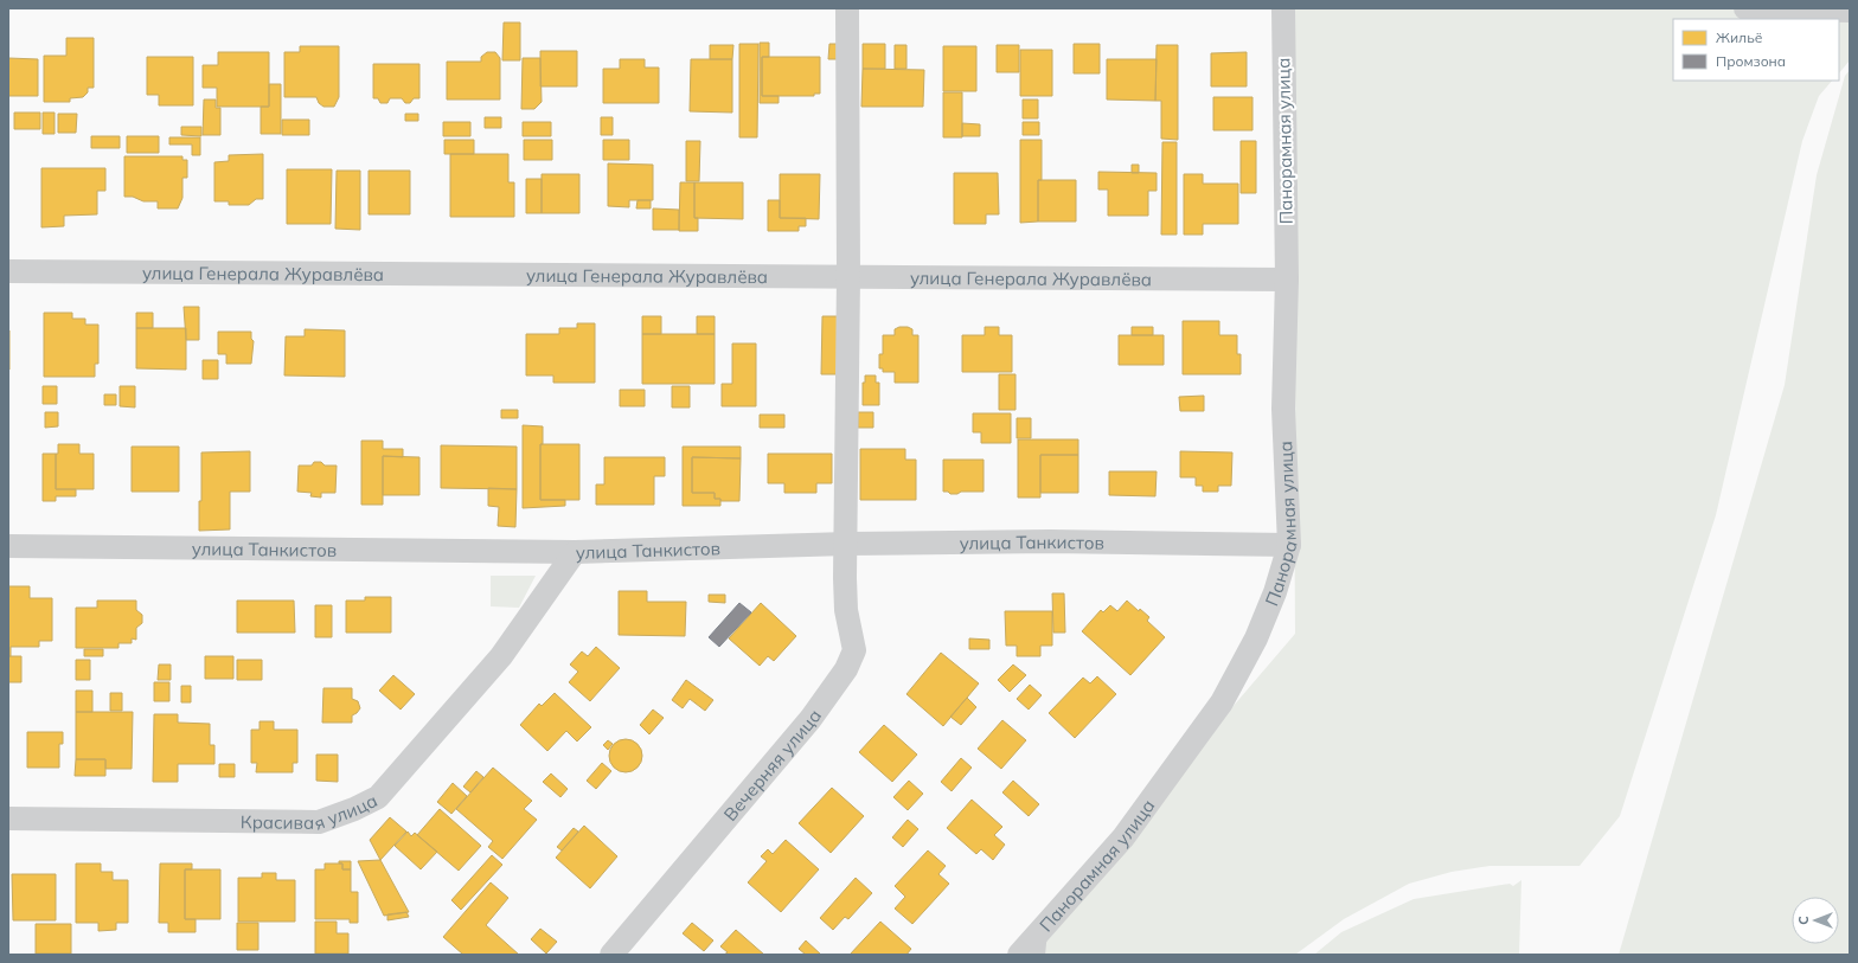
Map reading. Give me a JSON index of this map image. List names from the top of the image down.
{
  "streets": {
    "street": [
      "Панорамная улица",
      "улица Генерала Журавлёва",
      "улица Танкистов",
      "Вечерняя улица",
      "Красивая улица"
    ]
  },
  "crossings": [
    ["Панорамная улица", "улица Генерала Журавлёва"],
    ["Панорамная улица", "улица Танкистов"],
    ["улица Генерала Журавлёва", "Вечерняя улица"],
    ["улица Танкистов", "Вечерняя улица"],
    ["улица Танкистов", "Красивая улица"]
  ],
  "legend": ["Жильё", "Промзона"],
  "north": "left"
}
